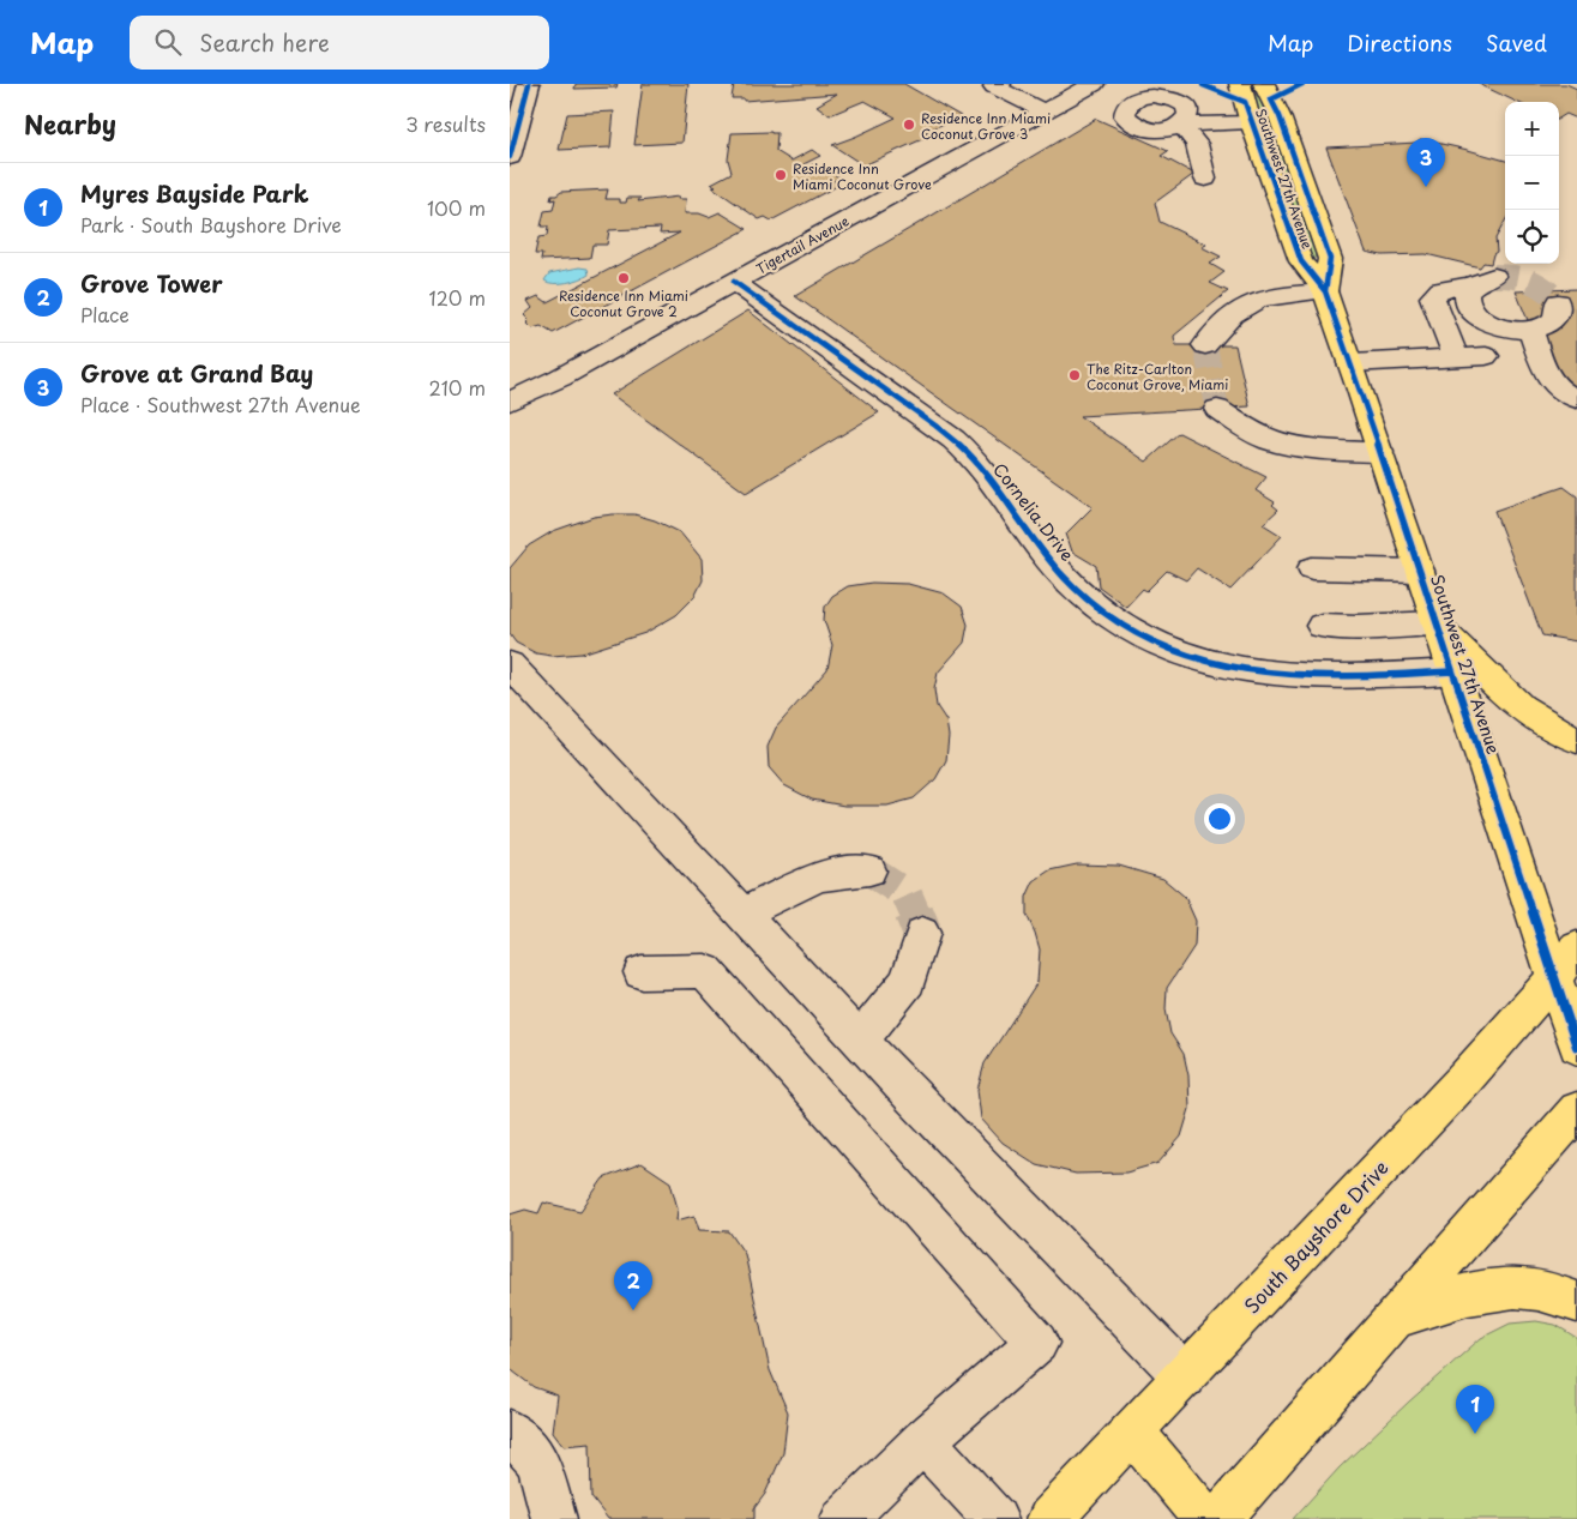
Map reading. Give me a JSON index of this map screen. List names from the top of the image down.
{
  "streets": {
    "main road": ["Southwest 27th Avenue", "South Bayshore Drive"],
    "street": ["Tigertail Avenue", "Cornelia Drive"]
  },
  "crossings": [
    ["Southwest 27th Avenue", "Cornelia Drive"],
    ["Southwest 27th Avenue", "South Bayshore Drive"],
    ["Tigertail Avenue", "Cornelia Drive"]
  ],
  "places": [
    "Residence Inn Miami Coconut Grove 3",
    "Residence Inn Miami Coconut Grove",
    "Residence Inn Miami Coconut Grove 2",
    "The Ritz-Carlton Coconut Grove, Miami"
  ],
  "page": {
    "header": "Map",
    "search": "Search here",
    "nav": ["Map", "Directions", "Saved"],
    "heading": ["Nearby", "3 results"],
    "map_buttons": ["+", "−"],
    "pins": ["3", "2", "1"],
    "list": [
      {
        "mark": "1",
        "name": "Myres Bayside Park",
        "note": "Park · South Bayshore Drive",
        "value": "100 m"
      },
      {
        "mark": "2",
        "name": "Grove Tower",
        "note": "Place",
        "value": "120 m"
      },
      {
        "mark": "3",
        "name": "Grove at Grand Bay",
        "note": "Place · Southwest 27th Avenue",
        "value": "210 m"
      }
    ]
  }
}
